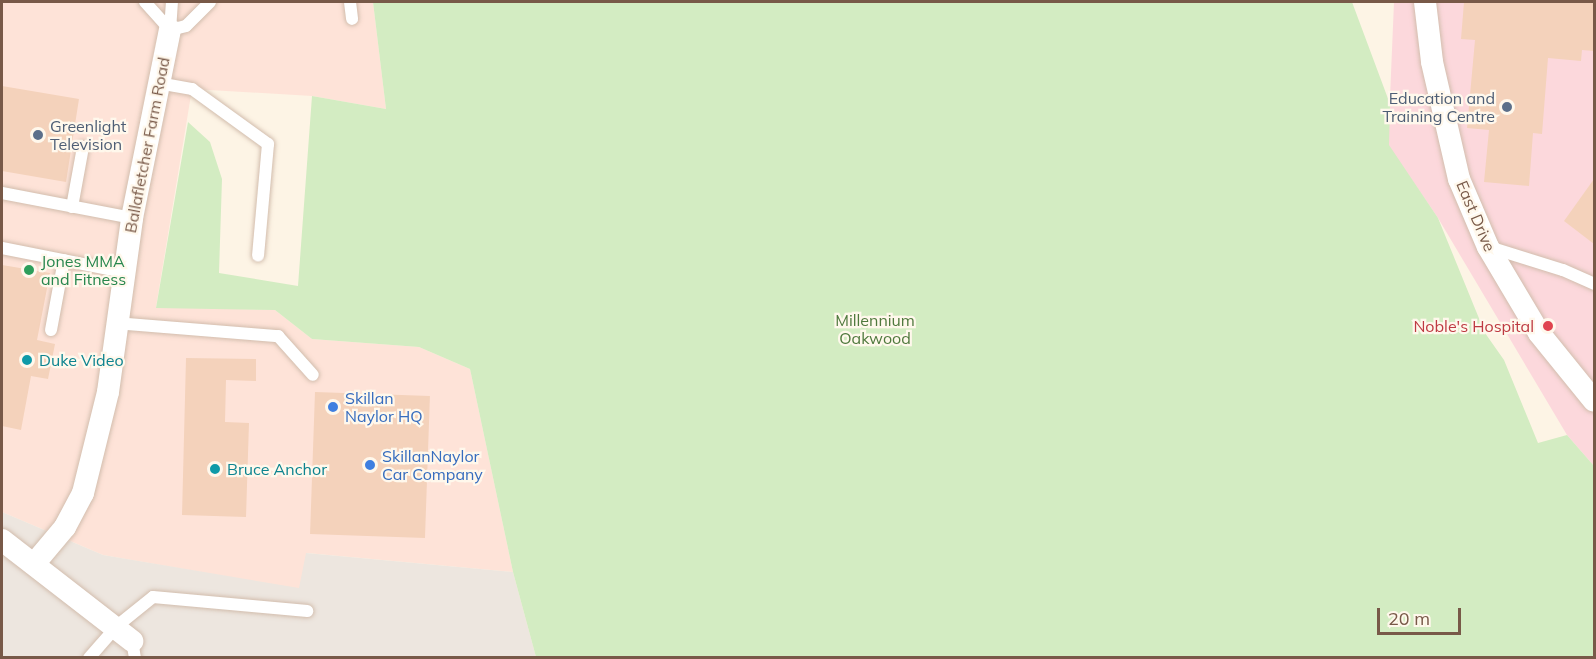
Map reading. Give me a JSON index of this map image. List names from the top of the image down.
{
  "streets": {
    "street": ["Ballafletcher Farm Road", "East Drive"]
  },
  "parks": ["Millennium Oakwood"],
  "places": [
    "Education and Training Centre",
    "Greenlight Television",
    "Jones MMA and Fitness",
    "Noble's Hospital",
    "Duke Video",
    "Skillan Naylor HQ",
    "SkillanNaylor Car Company",
    "Bruce Anchor"
  ],
  "scale_bar": "20 m"
}
